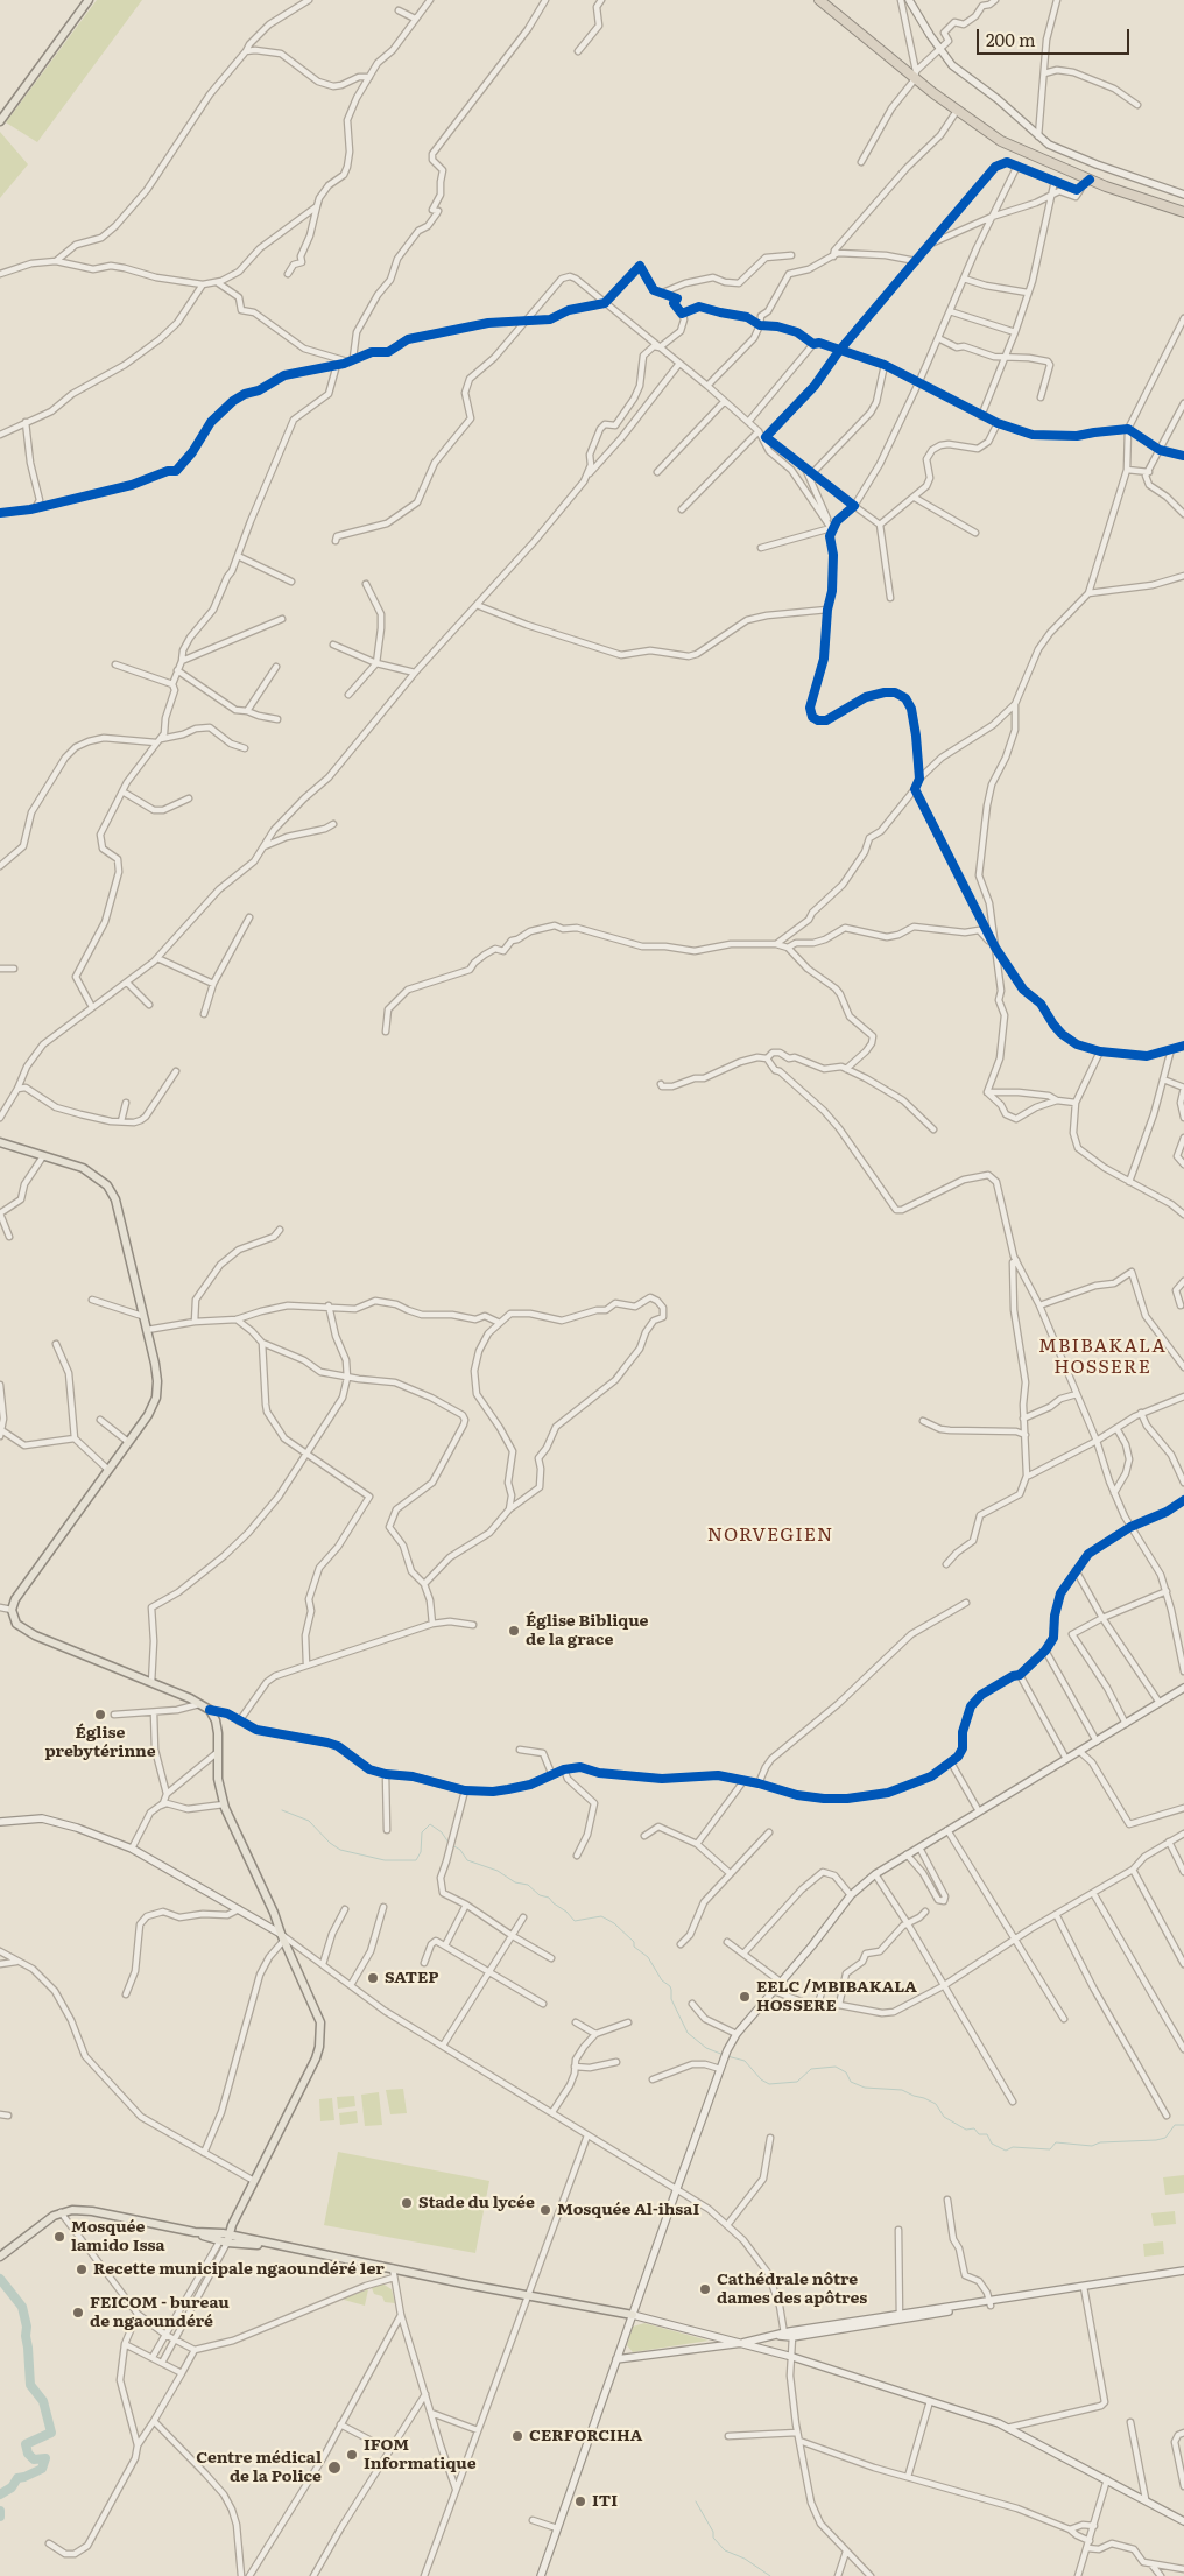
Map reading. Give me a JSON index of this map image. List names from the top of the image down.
{
  "districts": ["MBIBAKALA HOSSERE", "NORVEGIEN"],
  "places": [
    "Église Biblique de la grace",
    "Église prebytérinne",
    "SATEP",
    "EELC /MBIBAKALA HOSSERE",
    "Stade du lycée",
    "Mosquée Al-ihsaI",
    "Mosquée lamido Issa",
    "Recette municipale ngaoundéré 1er",
    "Cathédrale nôtre dames des apôtres",
    "FEICOM - bureau de ngaoundéré",
    "CERFORCIHA",
    "IFOM Informatique",
    "Centre médical de la Police",
    "ITI"
  ],
  "scale_bar": "200 m"
}
